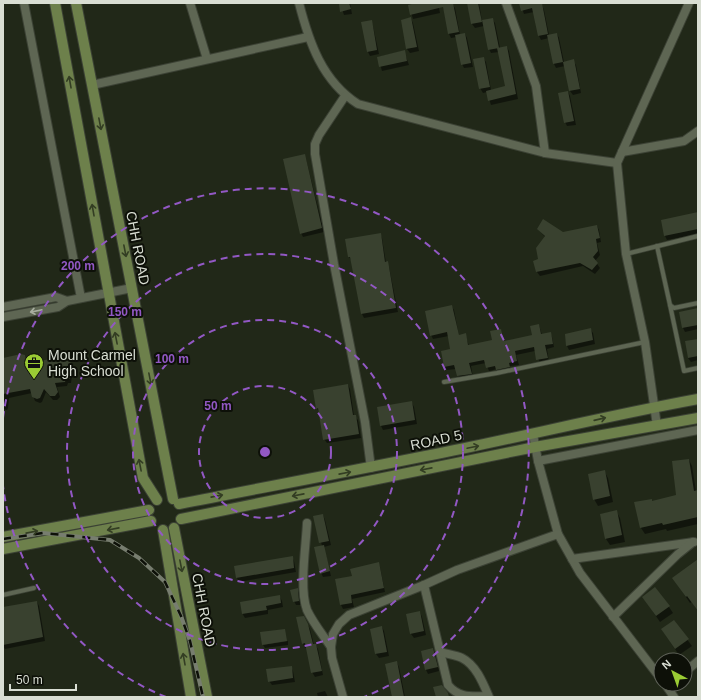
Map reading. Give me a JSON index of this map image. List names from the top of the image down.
{
  "streets": {
    "street": ["CHH ROAD", "ROAD 5"]
  },
  "crossings": [
    ["CHH ROAD", "ROAD 5"]
  ],
  "places": {
    "office": ["Mount Carmel High School"]
  },
  "scale_bar": "50 m",
  "north": "top left",
  "rings": [
    "200 m",
    "150 m",
    "100 m",
    "50 m"
  ]
}
